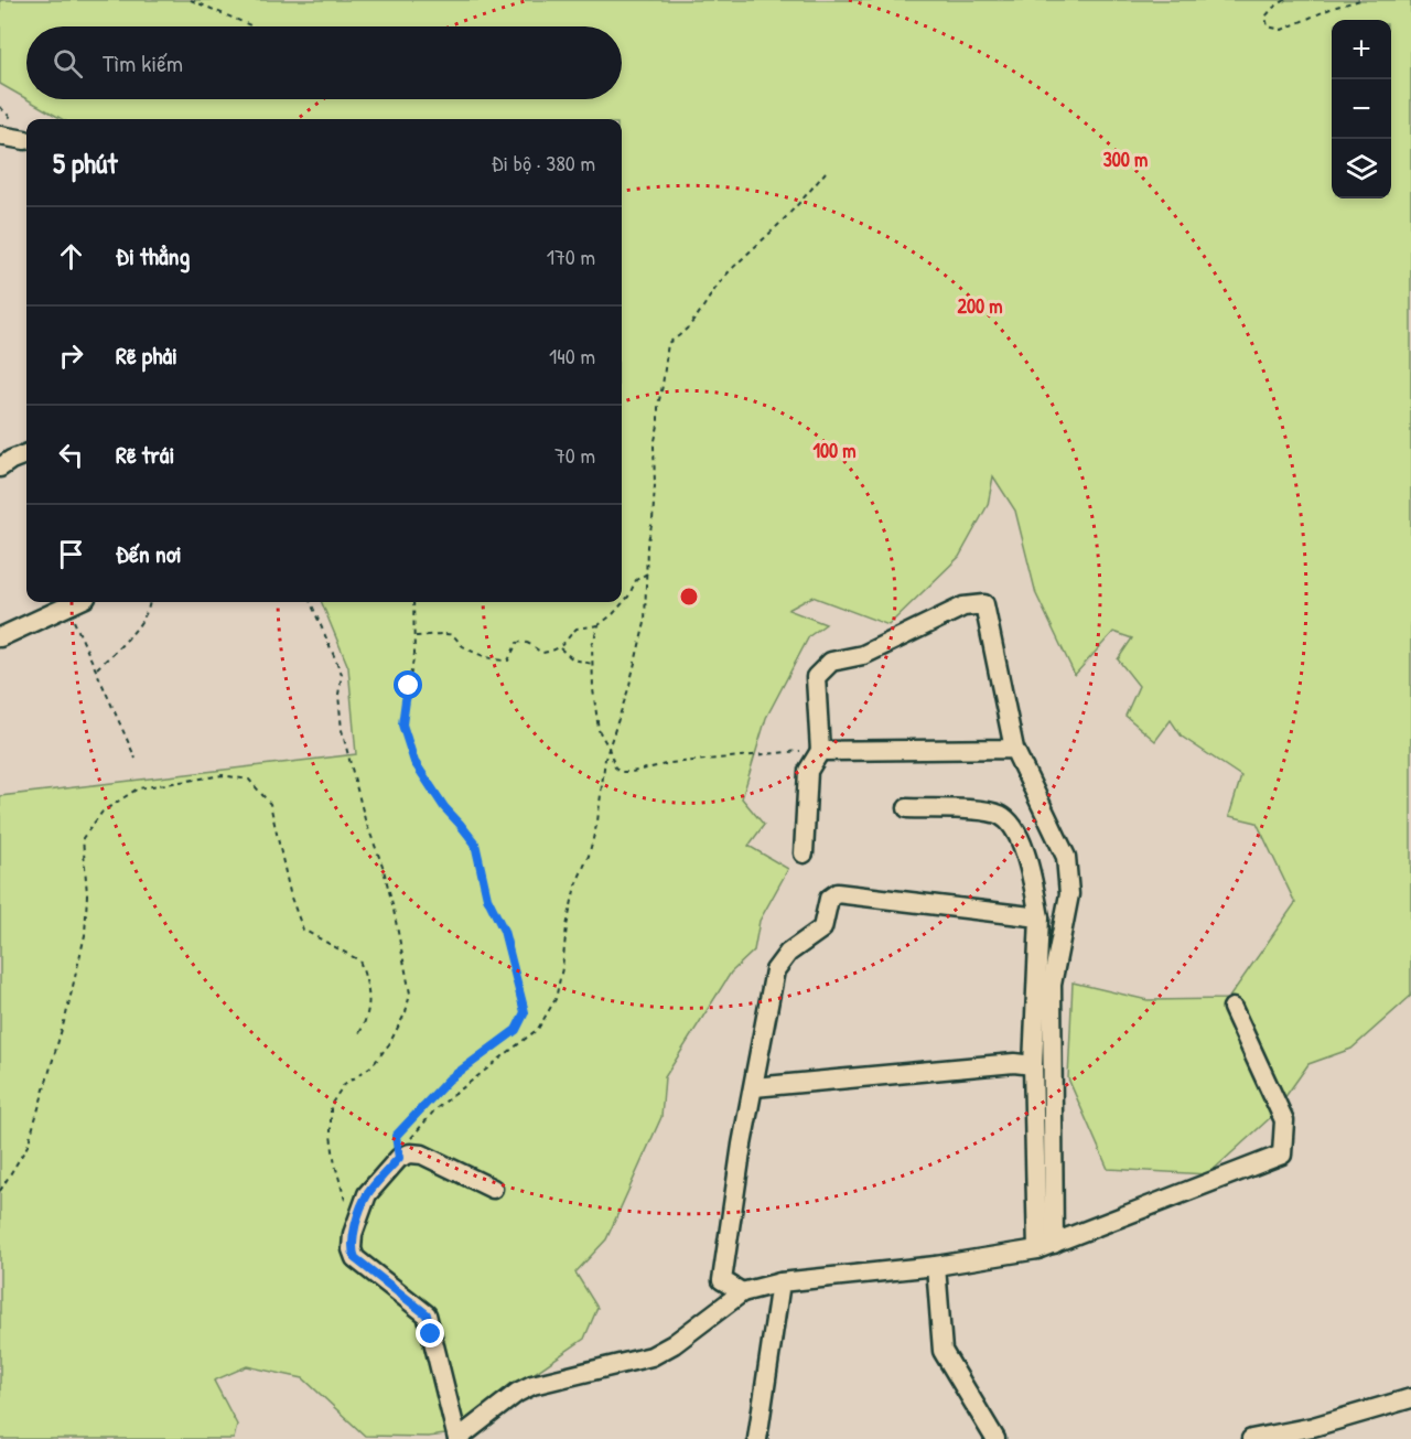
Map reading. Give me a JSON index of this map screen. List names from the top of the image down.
{
  "page": {
    "map_buttons": ["+", "−"],
    "search": "Tìm kiếm",
    "heading": ["5 phút", "Đi bộ · 380 m"],
    "list": [
      ["Đi thẳng", "170 m"],
      ["Rẽ phải", "140 m"],
      ["Rẽ trái", "70 m"],
      "Đến nơi"
    ]
  },
  "rings": ["300 m", "200 m", "100 m"]
}
